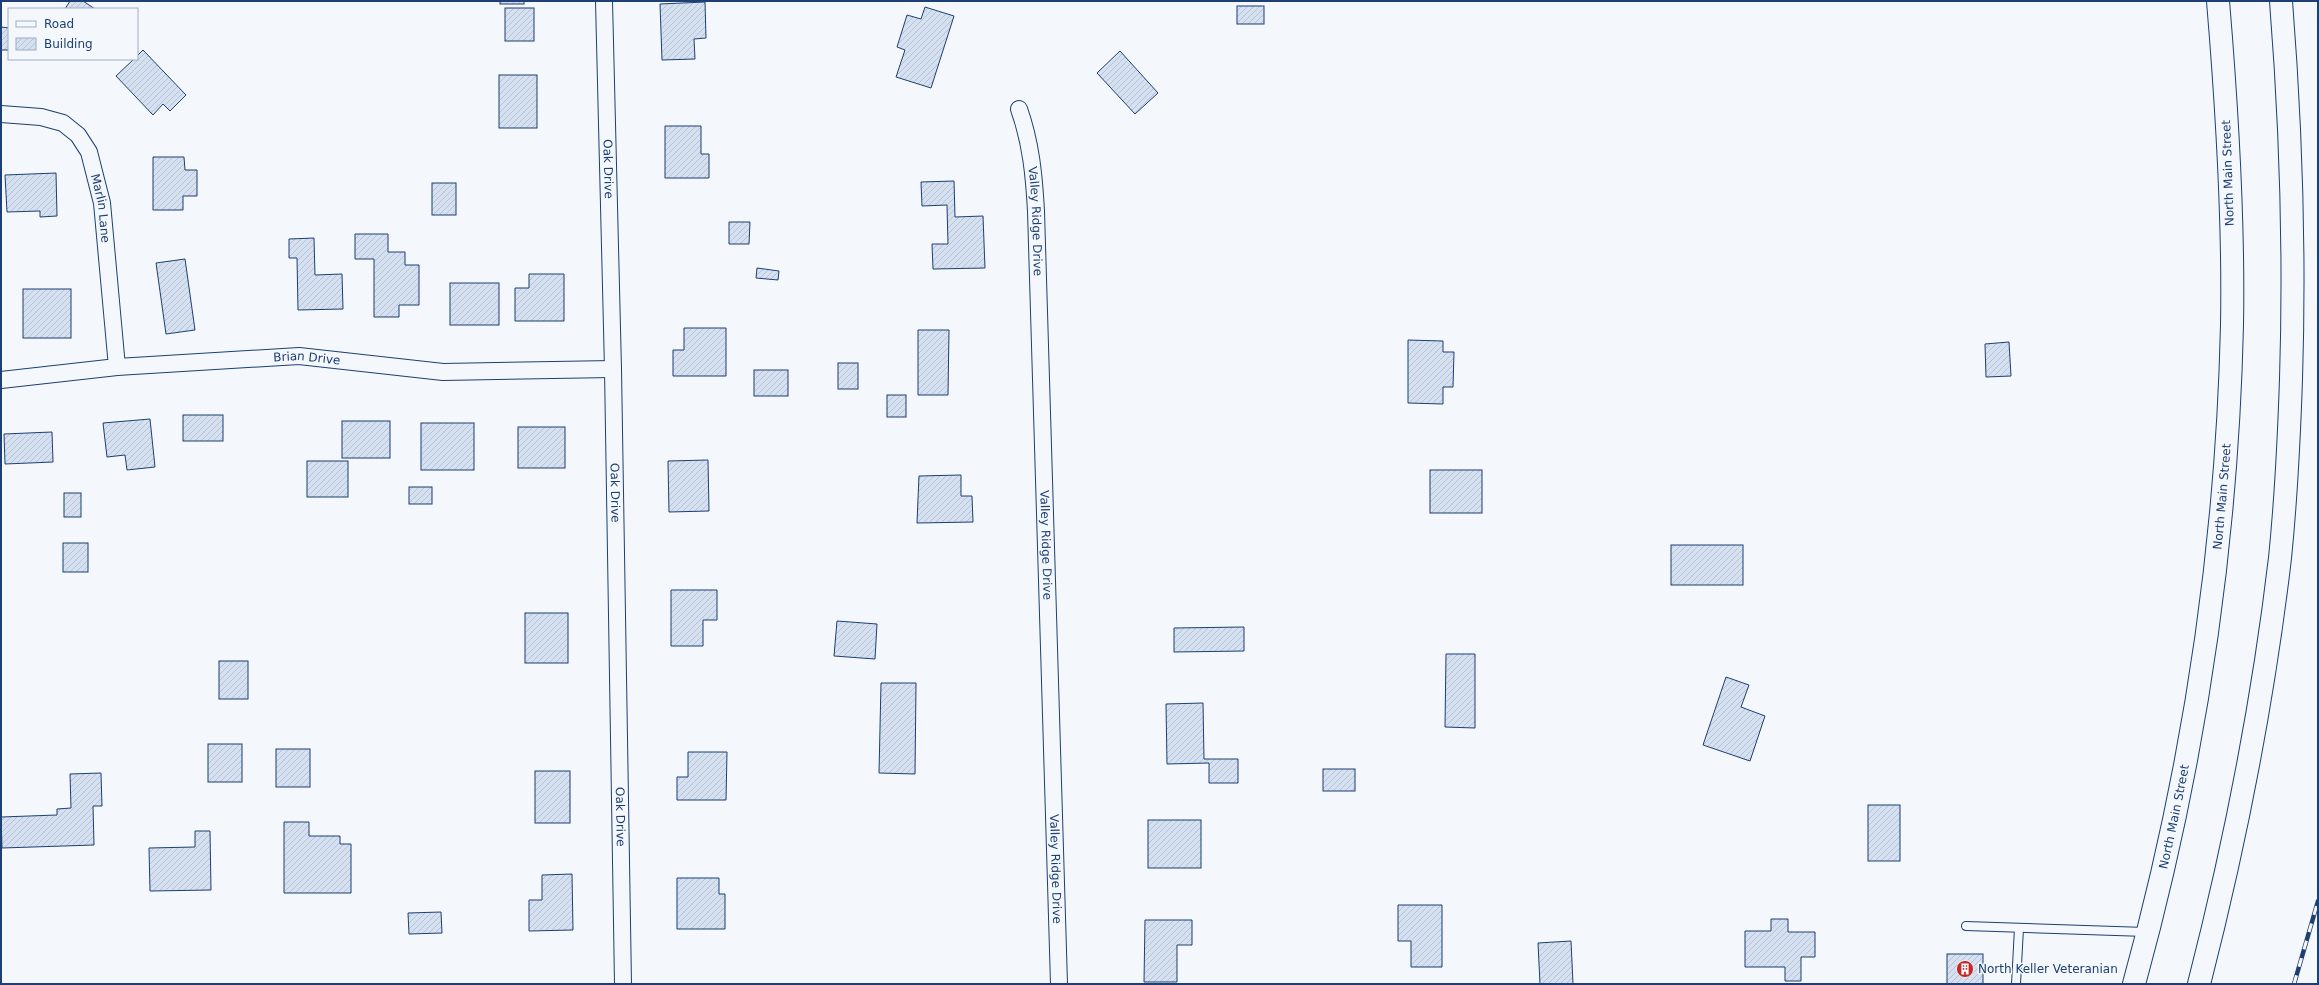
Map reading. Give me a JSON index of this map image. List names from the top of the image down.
{
  "streets": {
    "main road": ["North Main Street"],
    "street": [
      "Oak Drive",
      "Marlin Lane",
      "Valley Ridge Drive",
      "Brian Drive"
    ]
  },
  "crossings": [
    ["Oak Drive", "Brian Drive"],
    ["Marlin Lane", "Brian Drive"]
  ],
  "places": {
    "building": ["North Keller Veteranian"]
  },
  "legend": ["Road", "Building"]
}
